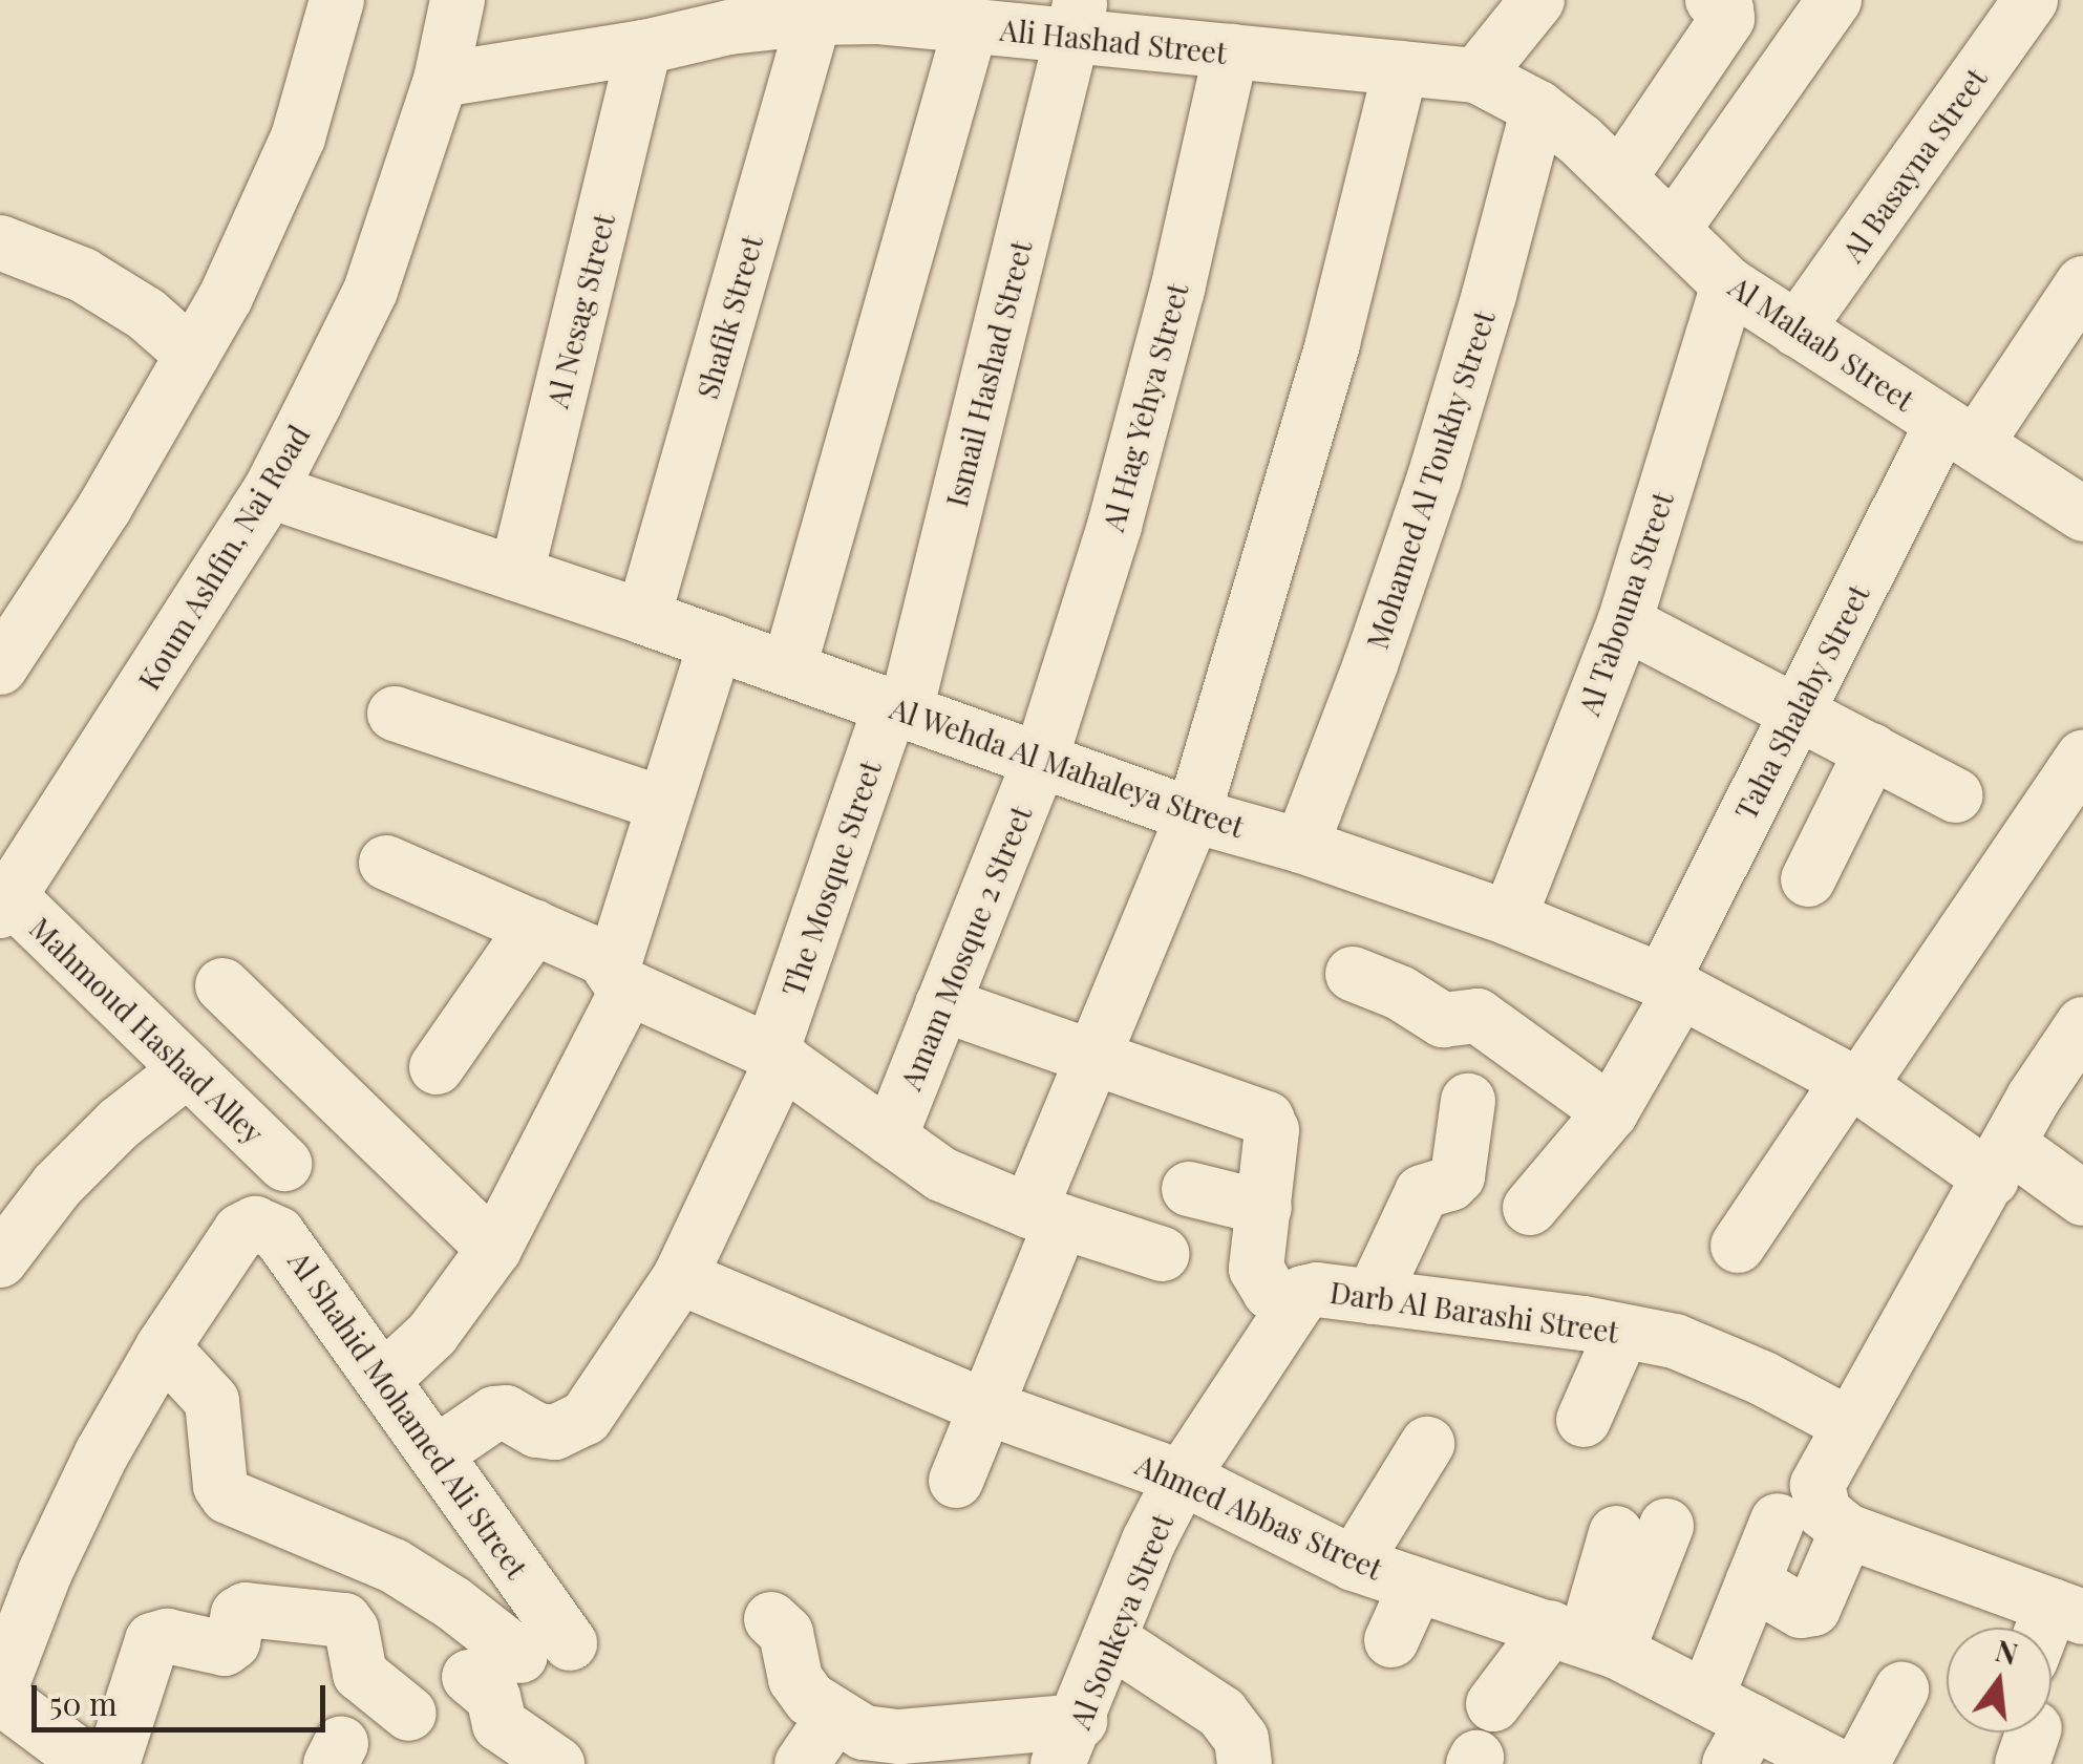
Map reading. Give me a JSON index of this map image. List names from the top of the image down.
{
  "streets": {
    "street": [
      "Ali Hashad Street",
      "Al Basayna Street",
      "Al Nesag Street",
      "Shafik Street",
      "Al Malaab Street",
      "Ismail Hashad Street",
      "Al Hag Yehya Street",
      "Mohamed Al Toukhy Street",
      "Koum Ashfin, Nai Road",
      "Al Tabouna Street",
      "Taha Shalaby Street",
      "Al Wehda Al Mahaleya Street",
      "The Mosque Street",
      "Amam Mosque 2 Street",
      "Mahmoud Hashad Alley",
      "Darb Al Barashi Street",
      "Al Shahid Mohamed Ali Street",
      "Ahmed Abbas Street",
      "Al Soukeya Street"
    ]
  },
  "crossings": [
    ["Ali Hashad Street", "Al Nesag Street"],
    ["Ali Hashad Street", "Shafik Street"],
    ["Ali Hashad Street", "Al Malaab Street"],
    ["Ali Hashad Street", "Ismail Hashad Street"],
    ["Ali Hashad Street", "Al Hag Yehya Street"],
    ["Ali Hashad Street", "Koum Ashfin, Nai Road"],
    ["Al Basayna Street", "Al Malaab Street"],
    ["Al Nesag Street", "Al Wehda Al Mahaleya Street"],
    ["Shafik Street", "Al Wehda Al Mahaleya Street"],
    ["Al Malaab Street", "Mohamed Al Toukhy Street"],
    ["Al Malaab Street", "Al Tabouna Street"],
    ["Al Malaab Street", "Taha Shalaby Street"],
    ["Ismail Hashad Street", "Al Wehda Al Mahaleya Street"],
    ["Ismail Hashad Street", "The Mosque Street"],
    ["Al Hag Yehya Street", "Al Wehda Al Mahaleya Street"],
    ["Al Hag Yehya Street", "Amam Mosque 2 Street"],
    ["Mohamed Al Toukhy Street", "Al Wehda Al Mahaleya Street"],
    ["Koum Ashfin, Nai Road", "Al Wehda Al Mahaleya Street"],
    ["Koum Ashfin, Nai Road", "Mahmoud Hashad Alley"],
    ["Al Tabouna Street", "Al Wehda Al Mahaleya Street"],
    ["Taha Shalaby Street", "Al Wehda Al Mahaleya Street"],
    ["Al Wehda Al Mahaleya Street", "The Mosque Street"],
    ["Al Wehda Al Mahaleya Street", "Amam Mosque 2 Street"],
    ["The Mosque Street", "Al Shahid Mohamed Ali Street"],
    ["The Mosque Street", "Ahmed Abbas Street"],
    ["Darb Al Barashi Street", "Ahmed Abbas Street"],
    ["Darb Al Barashi Street", "Al Soukeya Street"],
    ["Ahmed Abbas Street", "Al Soukeya Street"]
  ],
  "scale_bar": "50 m",
  "north": "top"
}
